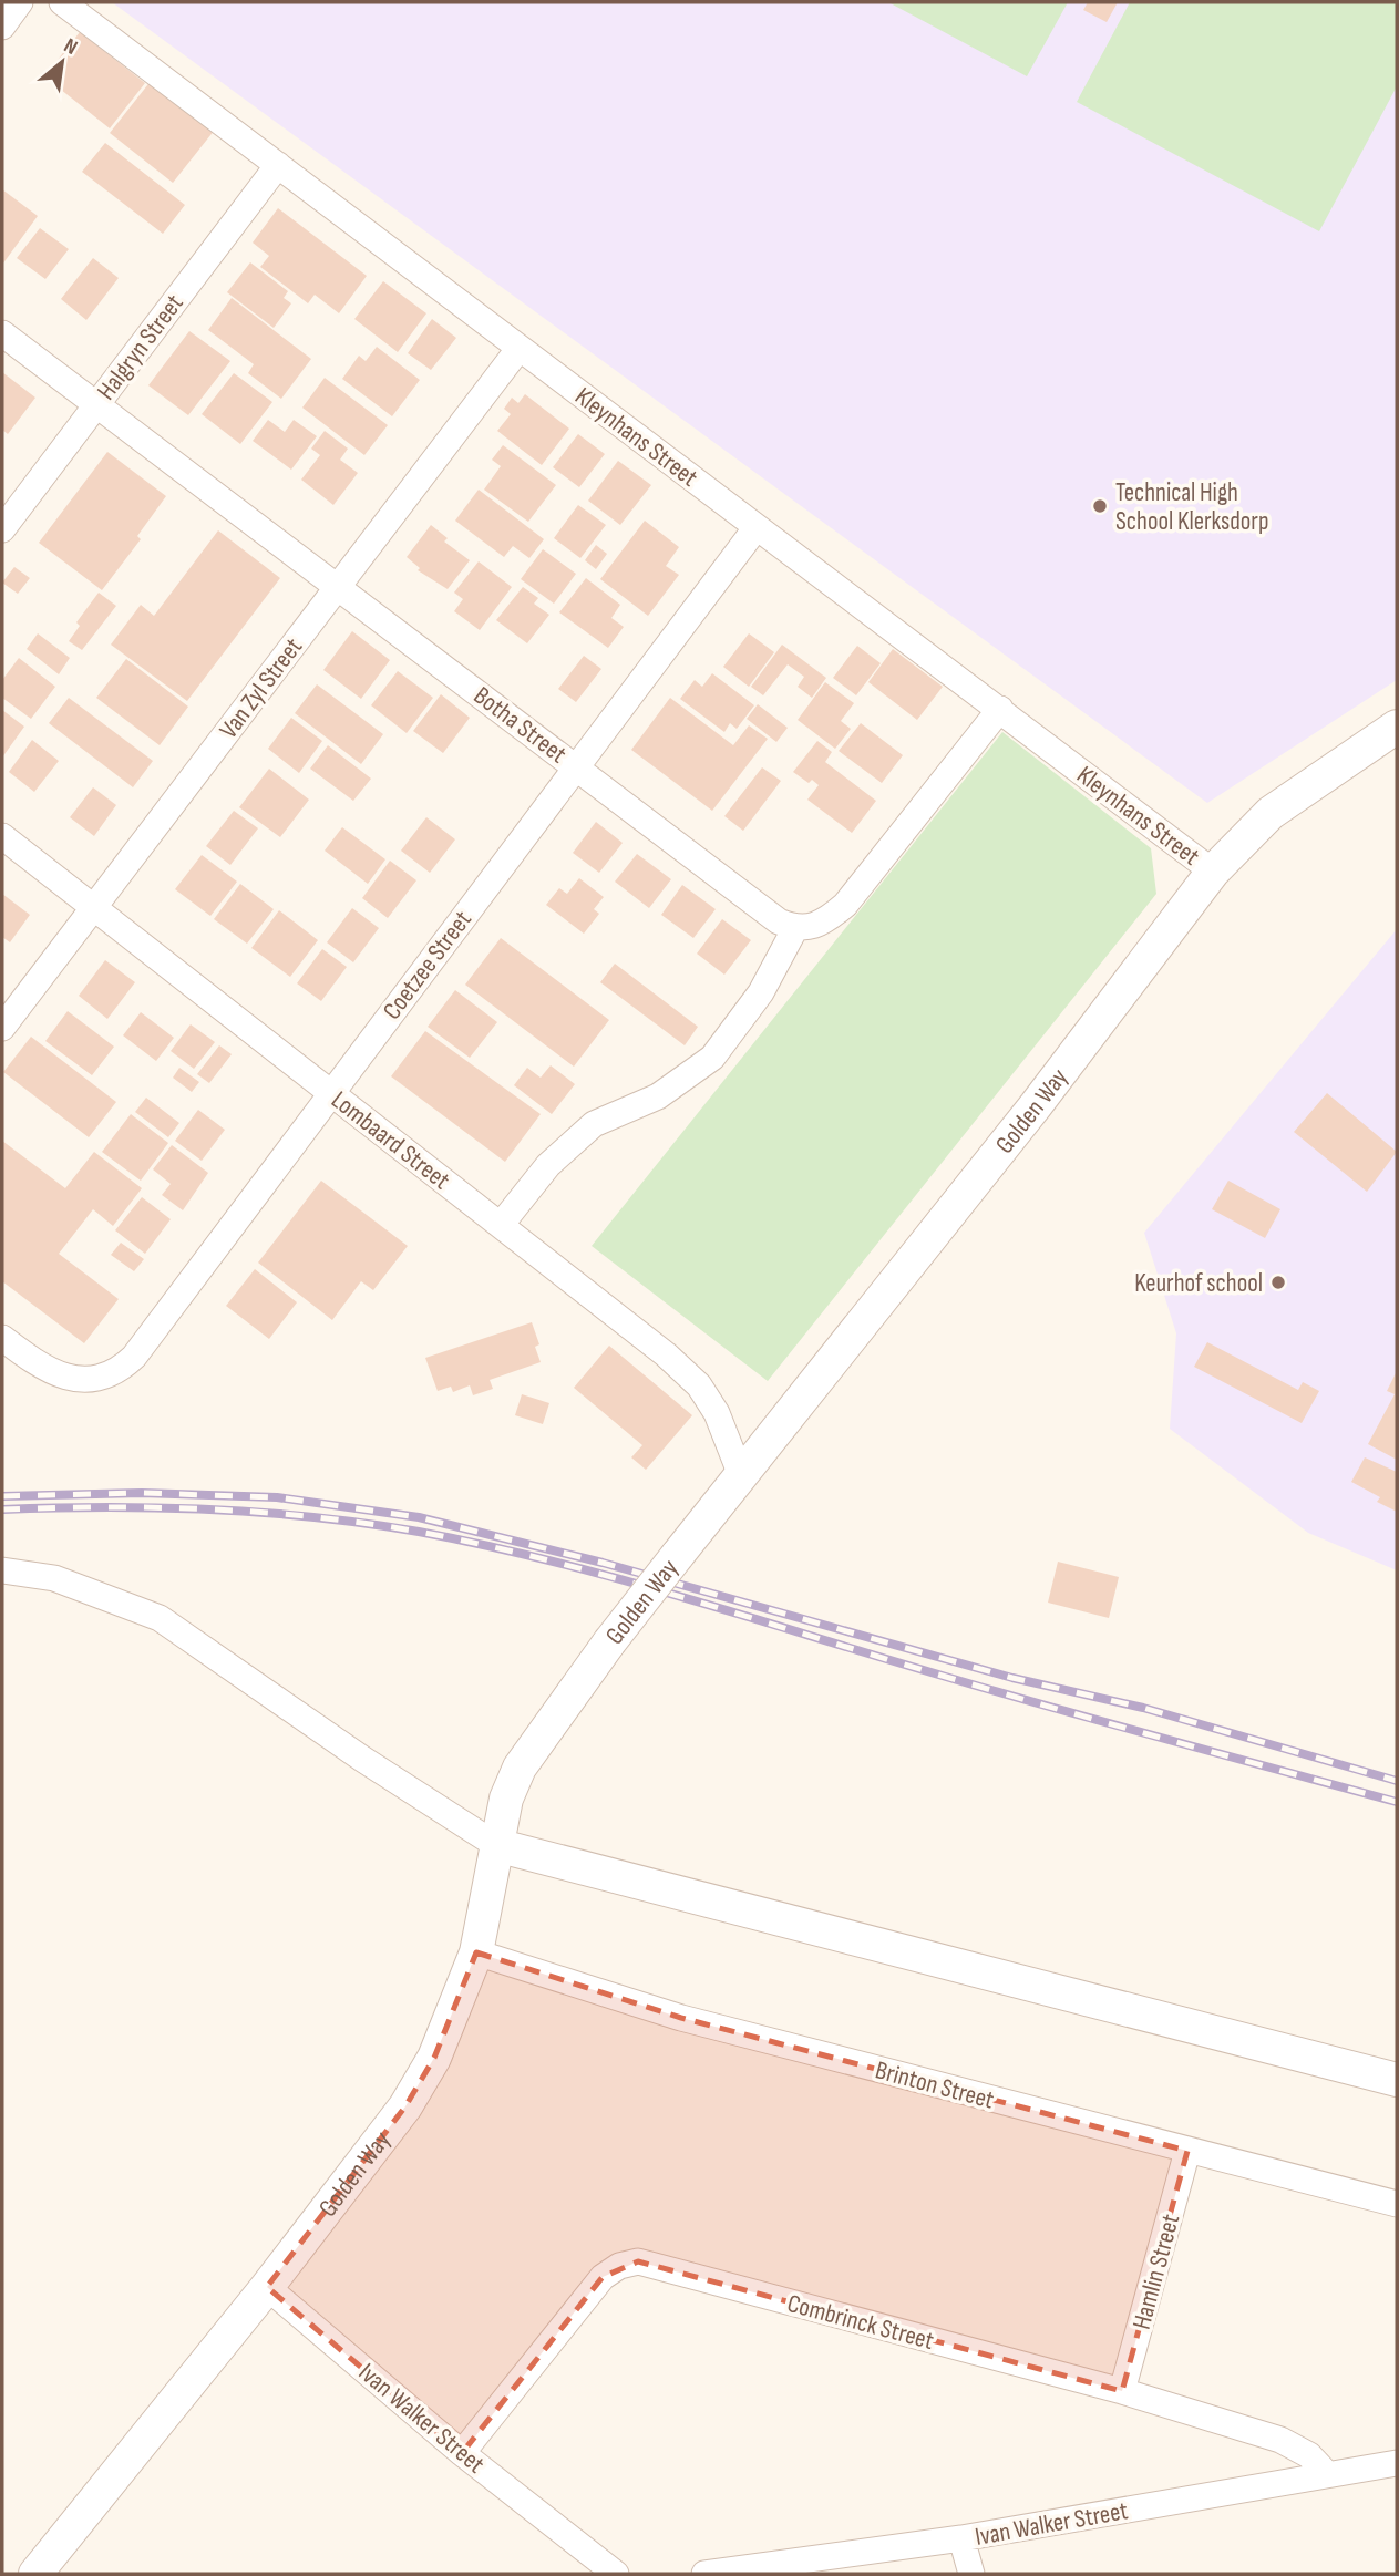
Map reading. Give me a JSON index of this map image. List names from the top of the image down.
{
  "streets": {
    "street": [
      "Halgryn Street",
      "Kleynhans Street",
      "Van Zyl Street",
      "Botha Street",
      "Coetzee Street",
      "Golden Way",
      "Lombaard Street",
      "Brinton Street",
      "Hamlin Street",
      "Combrinck Street",
      "Ivan Walker Street"
    ]
  },
  "crossings": [
    ["Halgryn Street", "Kleynhans Street"],
    ["Halgryn Street", "Botha Street"],
    ["Kleynhans Street", "Van Zyl Street"],
    ["Kleynhans Street", "Coetzee Street"],
    ["Kleynhans Street", "Golden Way"],
    ["Van Zyl Street", "Botha Street"],
    ["Van Zyl Street", "Lombaard Street"],
    ["Botha Street", "Coetzee Street"],
    ["Coetzee Street", "Lombaard Street"],
    ["Golden Way", "Lombaard Street"],
    ["Golden Way", "Brinton Street"],
    ["Golden Way", "Ivan Walker Street"],
    ["Brinton Street", "Hamlin Street"],
    ["Hamlin Street", "Combrinck Street"],
    ["Combrinck Street", "Ivan Walker Street"]
  ],
  "places": ["Technical High School Klerksdorp", "Keurhof school"],
  "north": "top right"
}
